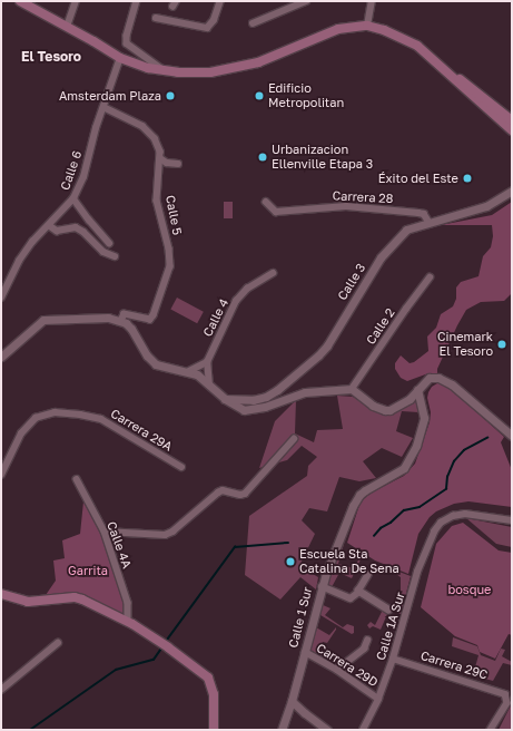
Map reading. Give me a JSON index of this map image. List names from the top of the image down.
{
  "streets": {
    "street": [
      "Calle 6",
      "Carrera 28",
      "Calle 5",
      "Calle 3",
      "Calle 4",
      "Calle 2",
      "Carrera 29A",
      "Calle 4A",
      "Calle 1 Sur",
      "Calle 1A Sur",
      "Carrera 29D",
      "Carrera 29C"
    ]
  },
  "crossings": [
    ["Calle 6", "Calle 5"],
    ["Carrera 28", "Calle 3"],
    ["Calle 1 Sur", "Carrera 29D"],
    ["Calle 1A Sur", "Carrera 29D"],
    ["Calle 1A Sur", "Carrera 29C"]
  ],
  "districts": ["El Tesoro"],
  "parks": ["Garrita", "bosque"],
  "places": [
    "Amsterdam Plaza",
    "Edificio Metropolitan",
    "Urbanizacion Ellenville Etapa 3",
    "Éxito del Este",
    "Cinemark El Tesoro",
    "Escuela Sta Catalina De Sena"
  ]
}
